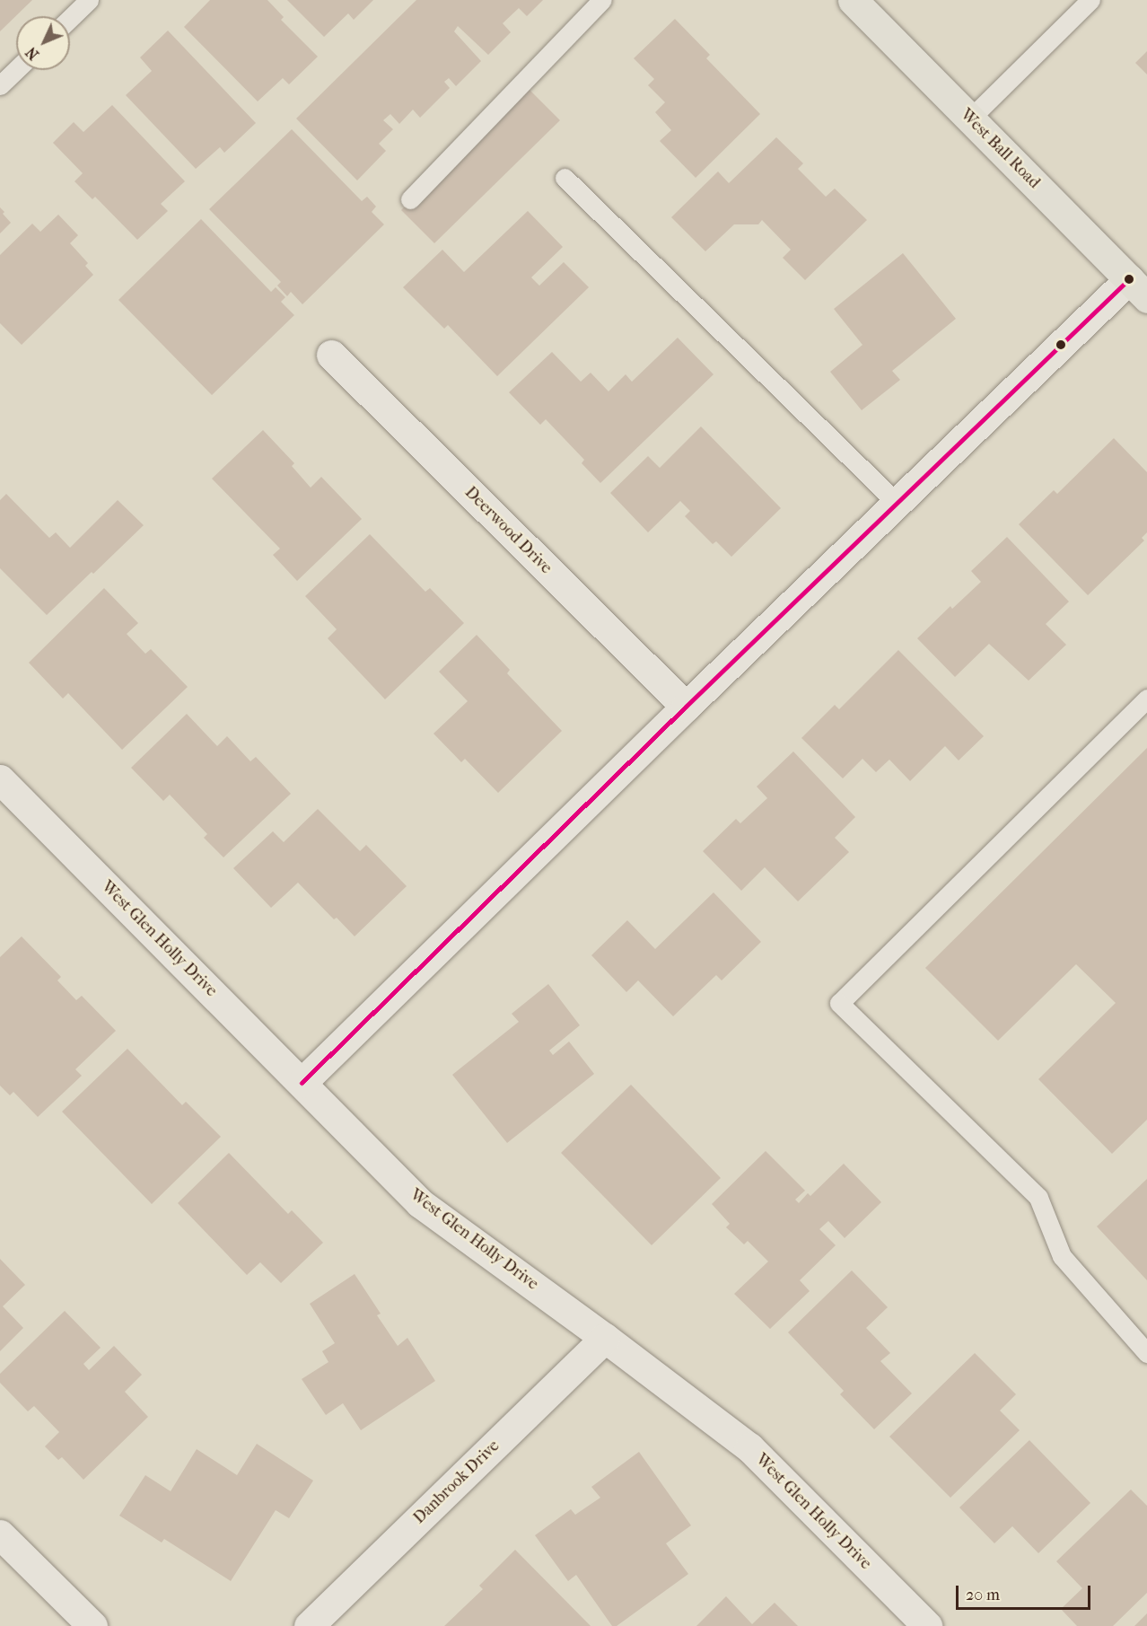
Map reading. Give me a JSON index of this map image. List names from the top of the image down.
{
  "streets": {
    "main road": ["West Ball Road"],
    "street": ["Deerwood Drive", "West Glen Holly Drive", "Danbrook Drive"]
  },
  "crossings": [
    ["West Glen Holly Drive", "Danbrook Drive"]
  ],
  "scale_bar": "20 m",
  "north": "bottom left"
}
